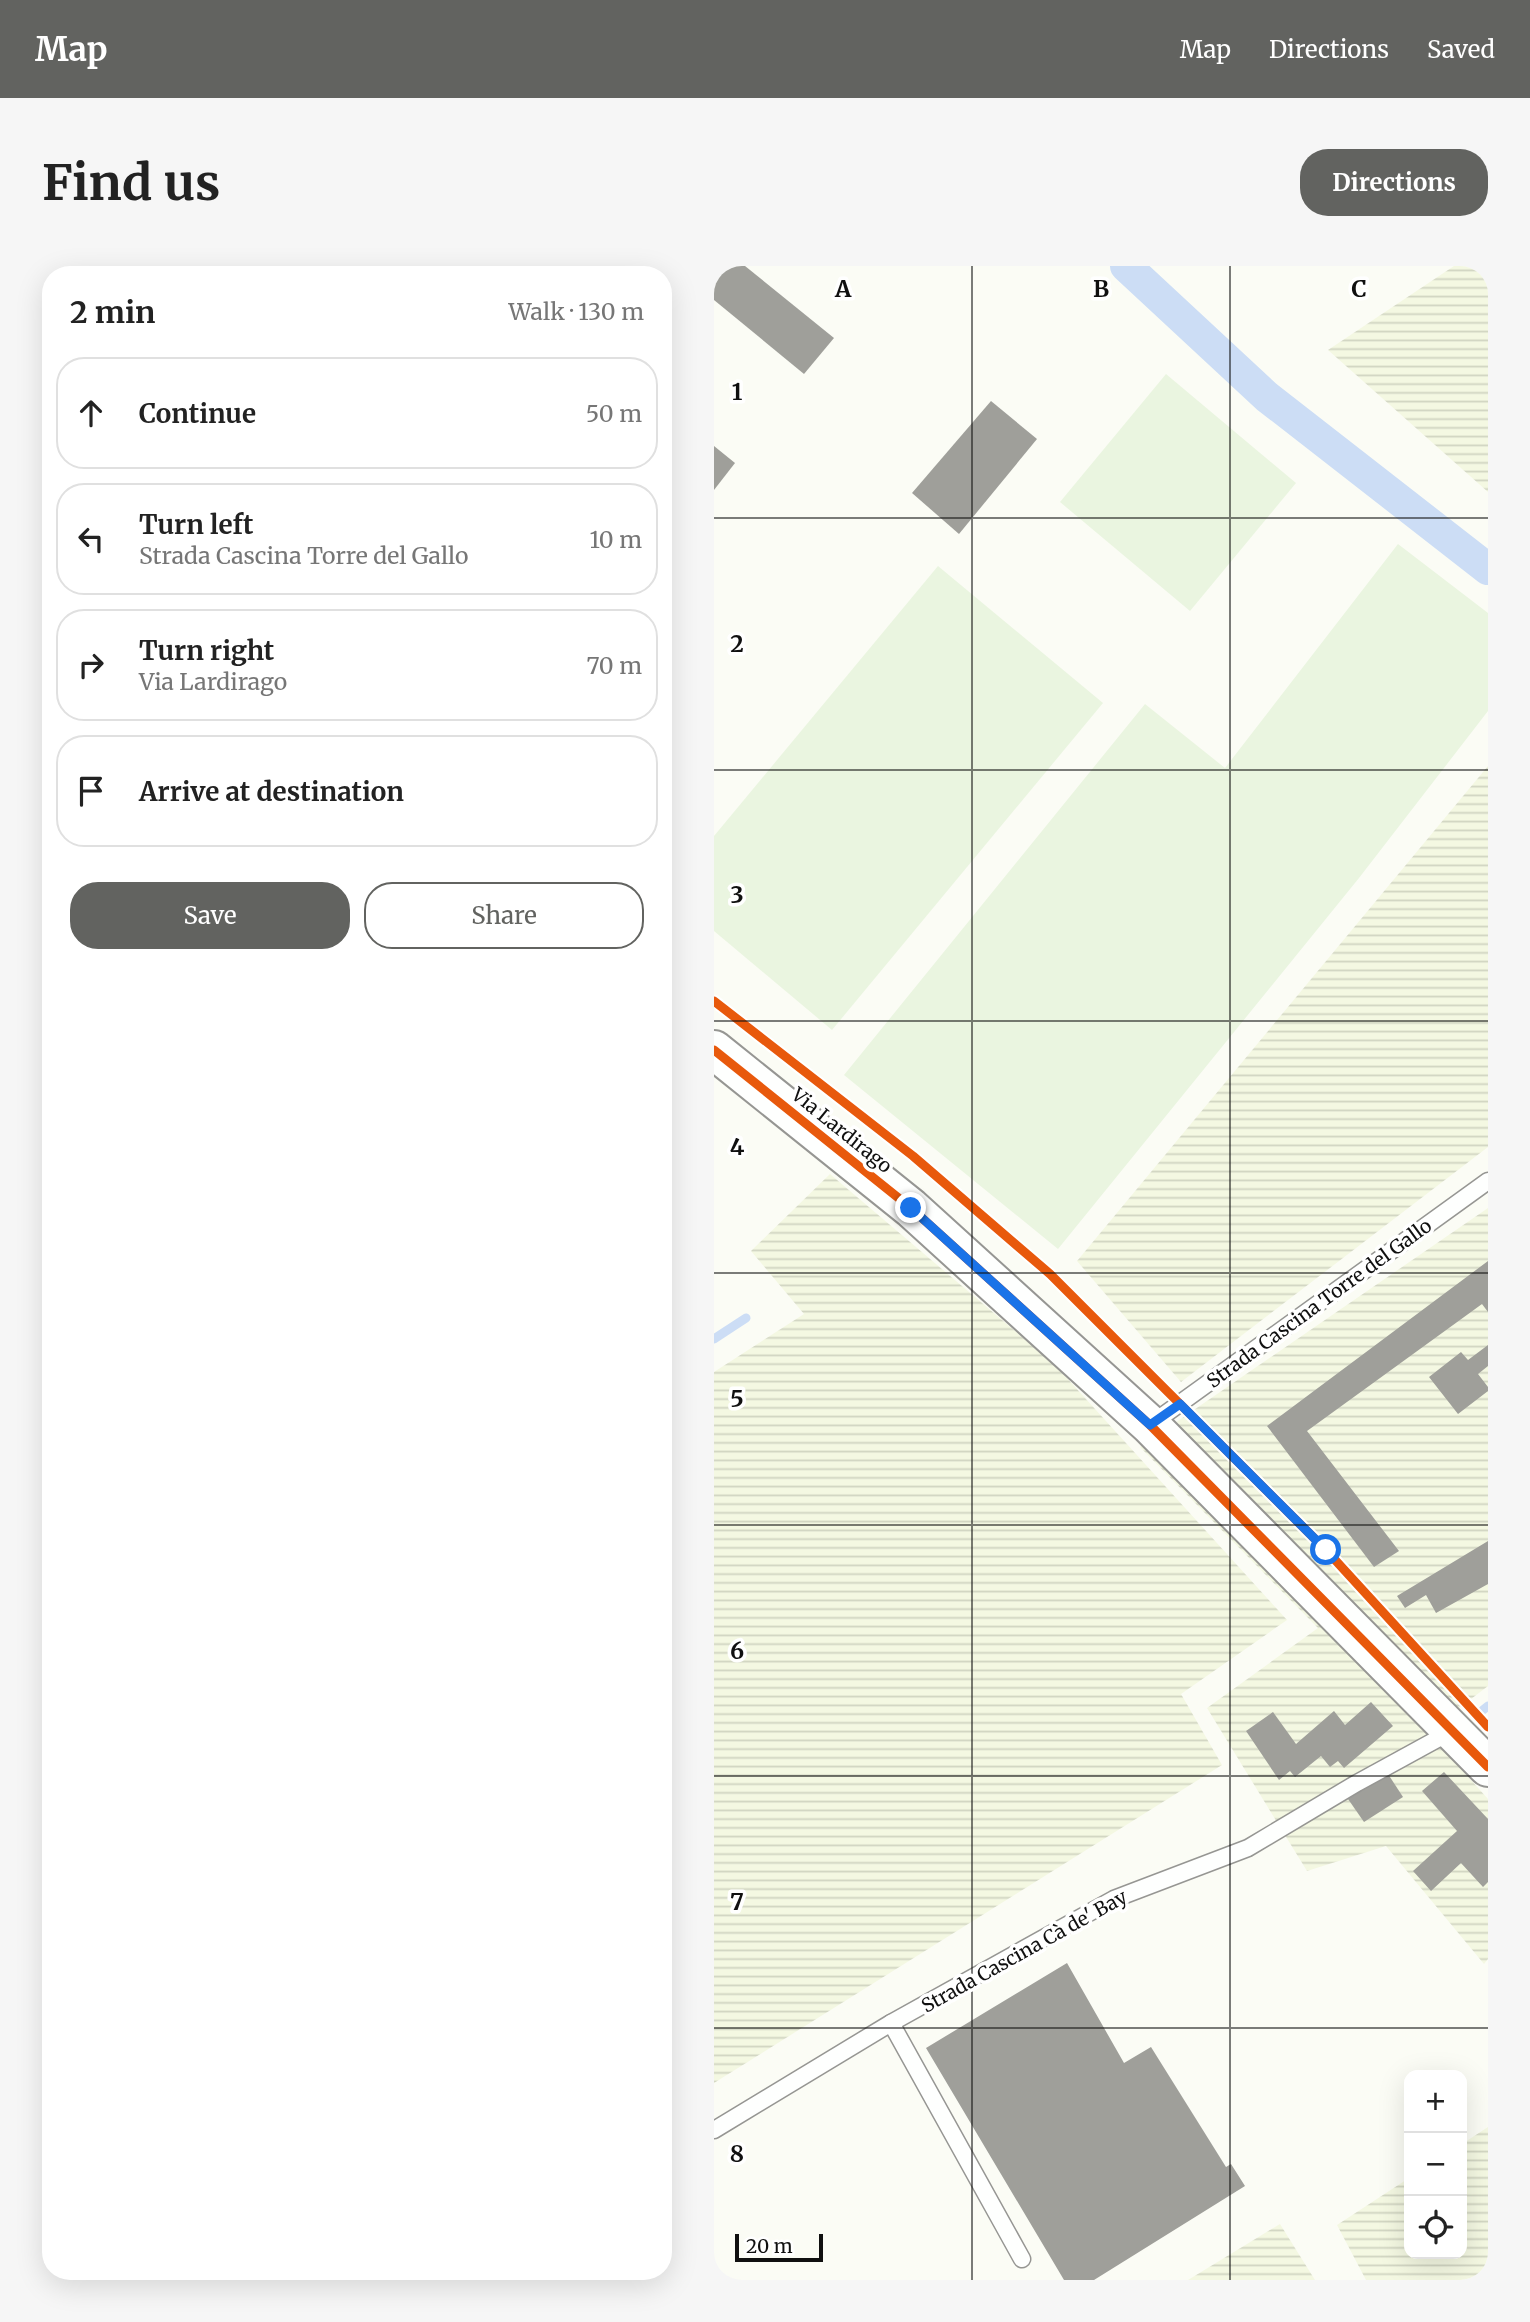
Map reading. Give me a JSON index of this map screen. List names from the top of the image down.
{
  "streets": {
    "street": ["Via Lardirago"],
    "lane": ["Strada Cascina Torre del Gallo", "Strada Cascina Cà de' Bay"]
  },
  "crossings": [
    ["Via Lardirago", "Strada Cascina Torre del Gallo"],
    ["Via Lardirago", "Strada Cascina Cà de' Bay"]
  ],
  "scale_bar": "20 m",
  "page": {
    "header": "Map",
    "nav": ["Map", "Directions", "Saved"],
    "buttons": [
      "Directions",
      ["Save", "Share"]
    ],
    "title": "Find us",
    "heading": ["2 min", "Walk · 130 m"],
    "list": [
      ["Continue", "50 m"],
      ["Turn left", "Strada Cascina Torre del Gallo", "10 m"],
      ["Turn right", "Via Lardirago", "70 m"],
      "Arrive at destination"
    ],
    "map_buttons": ["+", "−"],
    "scale": "20 m"
  },
  "grid": {
    "columns": ["A", "B", "C"],
    "rows": [
      "1",
      "2",
      "3",
      "4",
      "5",
      "6",
      "7",
      "8"
    ]
  }
}
